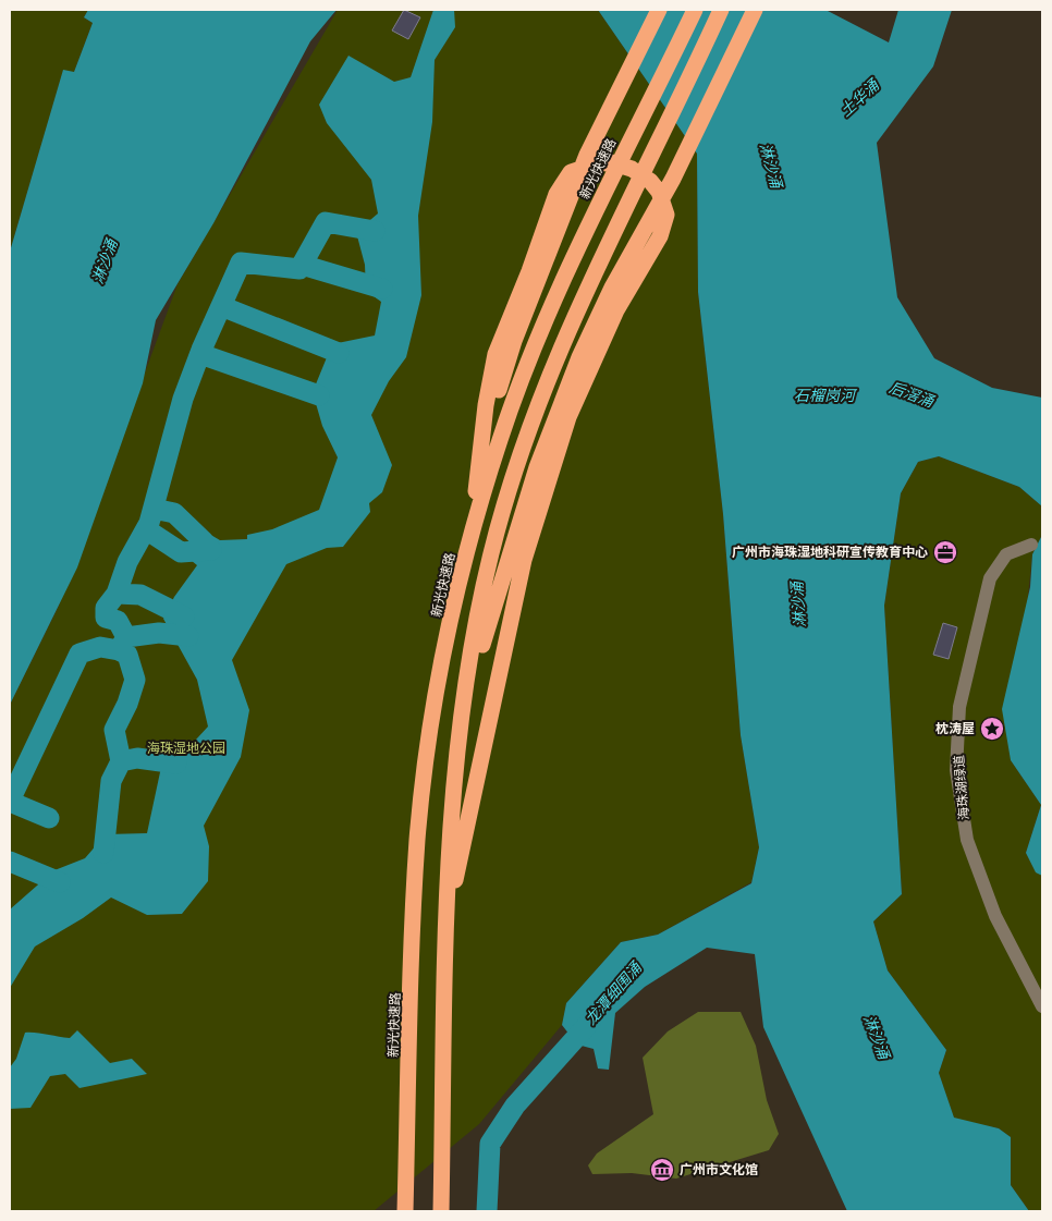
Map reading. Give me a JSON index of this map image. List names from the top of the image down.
{
  "streets": {
    "highway": ["新光快速路"],
    "street": ["海珠湖绿道"]
  },
  "water": [
    "土华涌",
    "淋沙涌",
    "后滘涌",
    "石榴岗河",
    "龙潭细围涌"
  ],
  "parks": ["海珠湿地公园"],
  "places": {
    "office": ["广州市海珠湿地科研宣传教育中心"],
    "place": ["枕涛屋"],
    "museum": ["广州市文化馆"]
  }
}
